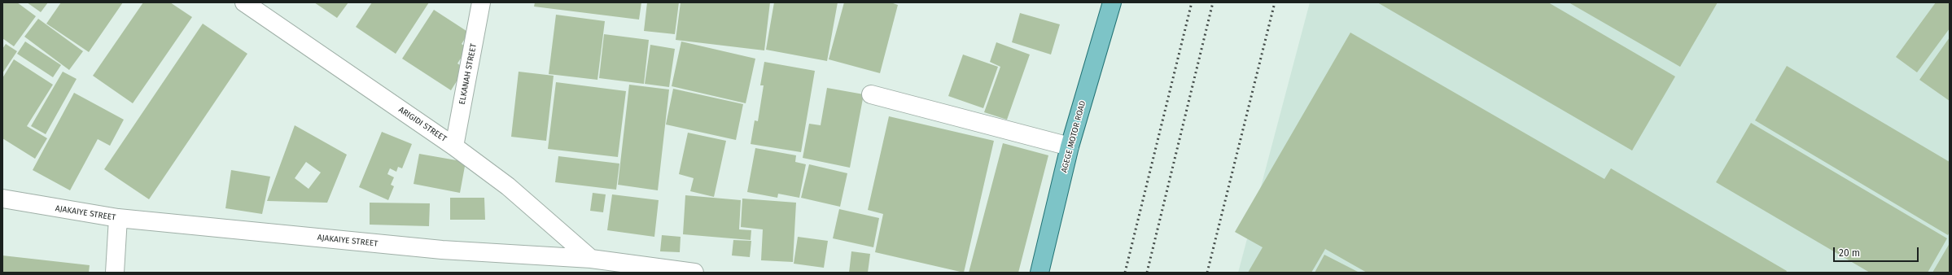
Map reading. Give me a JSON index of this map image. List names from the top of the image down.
{
  "streets": {
    "main road": ["AGEGE MOTOR ROAD"],
    "street": ["ELKANAH STREET", "ARIGIDI STREET", "AJAKAIYE STREET"]
  },
  "crossings": [
    ["ELKANAH STREET", "ARIGIDI STREET"],
    ["ARIGIDI STREET", "AJAKAIYE STREET"]
  ],
  "scale_bar": "20 m"
}
